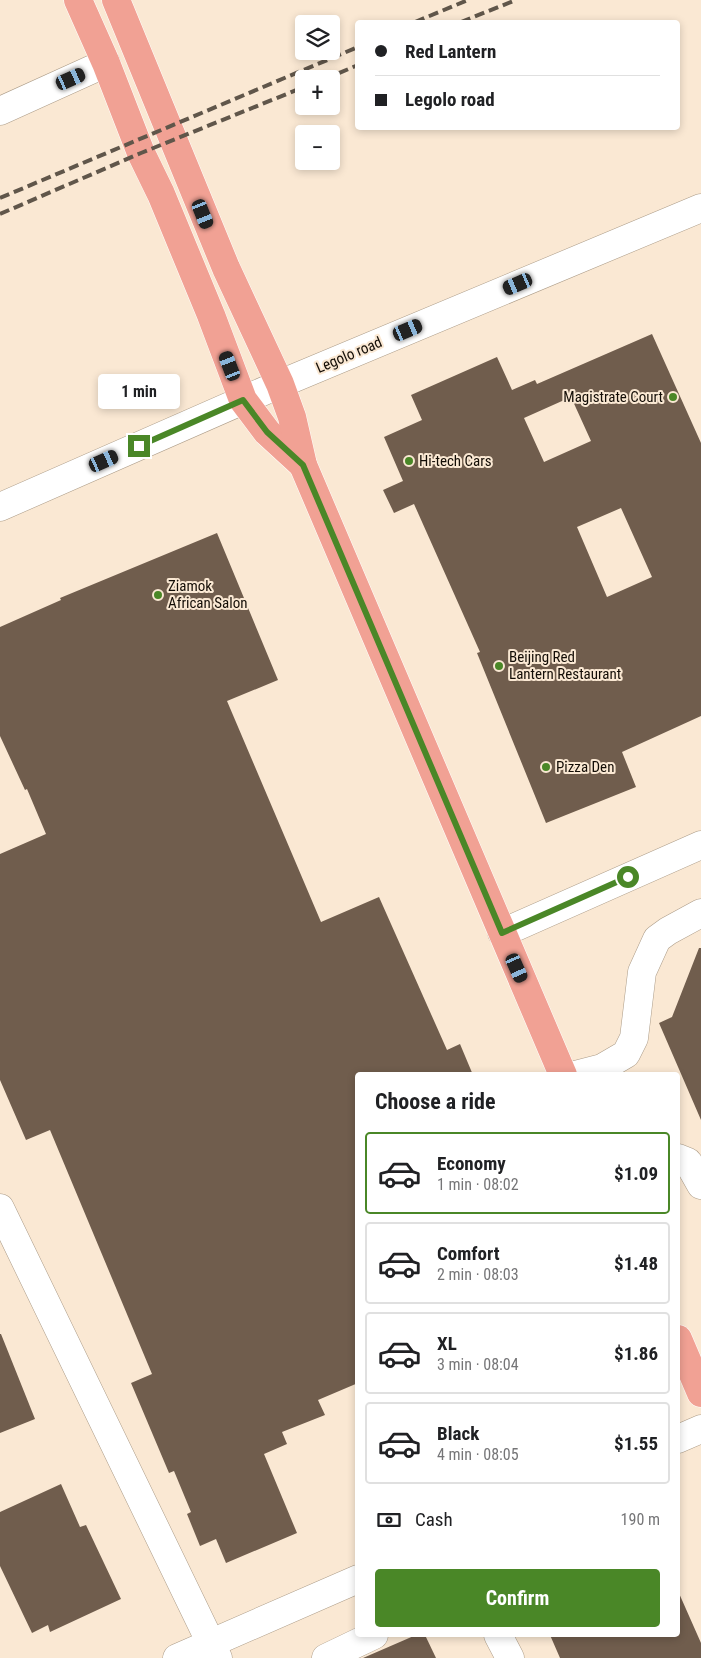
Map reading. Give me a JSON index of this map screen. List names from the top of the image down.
{
  "streets": {
    "street": ["Legolo road"]
  },
  "places": [
    "Magistrate Court",
    "Hi-tech Cars",
    "Ziamok African Salon",
    "Beijing Red Lantern Restaurant",
    "Pizza Den"
  ],
  "page": {
    "map_buttons": ["+", "−"],
    "banner": ["Red Lantern", "Legolo road"],
    "bubble": "1 min",
    "heading": "Choose a ride",
    "list": [
      {
        "name": "Economy",
        "note": "1 min · 08:02",
        "value": "$1.09"
      },
      {
        "name": "Comfort",
        "note": "2 min · 08:03",
        "value": "$1.48"
      },
      {
        "name": "XL",
        "note": "3 min · 08:04",
        "value": "$1.86"
      },
      {
        "name": "Black",
        "note": "4 min · 08:05",
        "value": "$1.55"
      }
    ],
    "pay": ["Cash", "190 m"],
    "buttons": "Confirm"
  }
}
